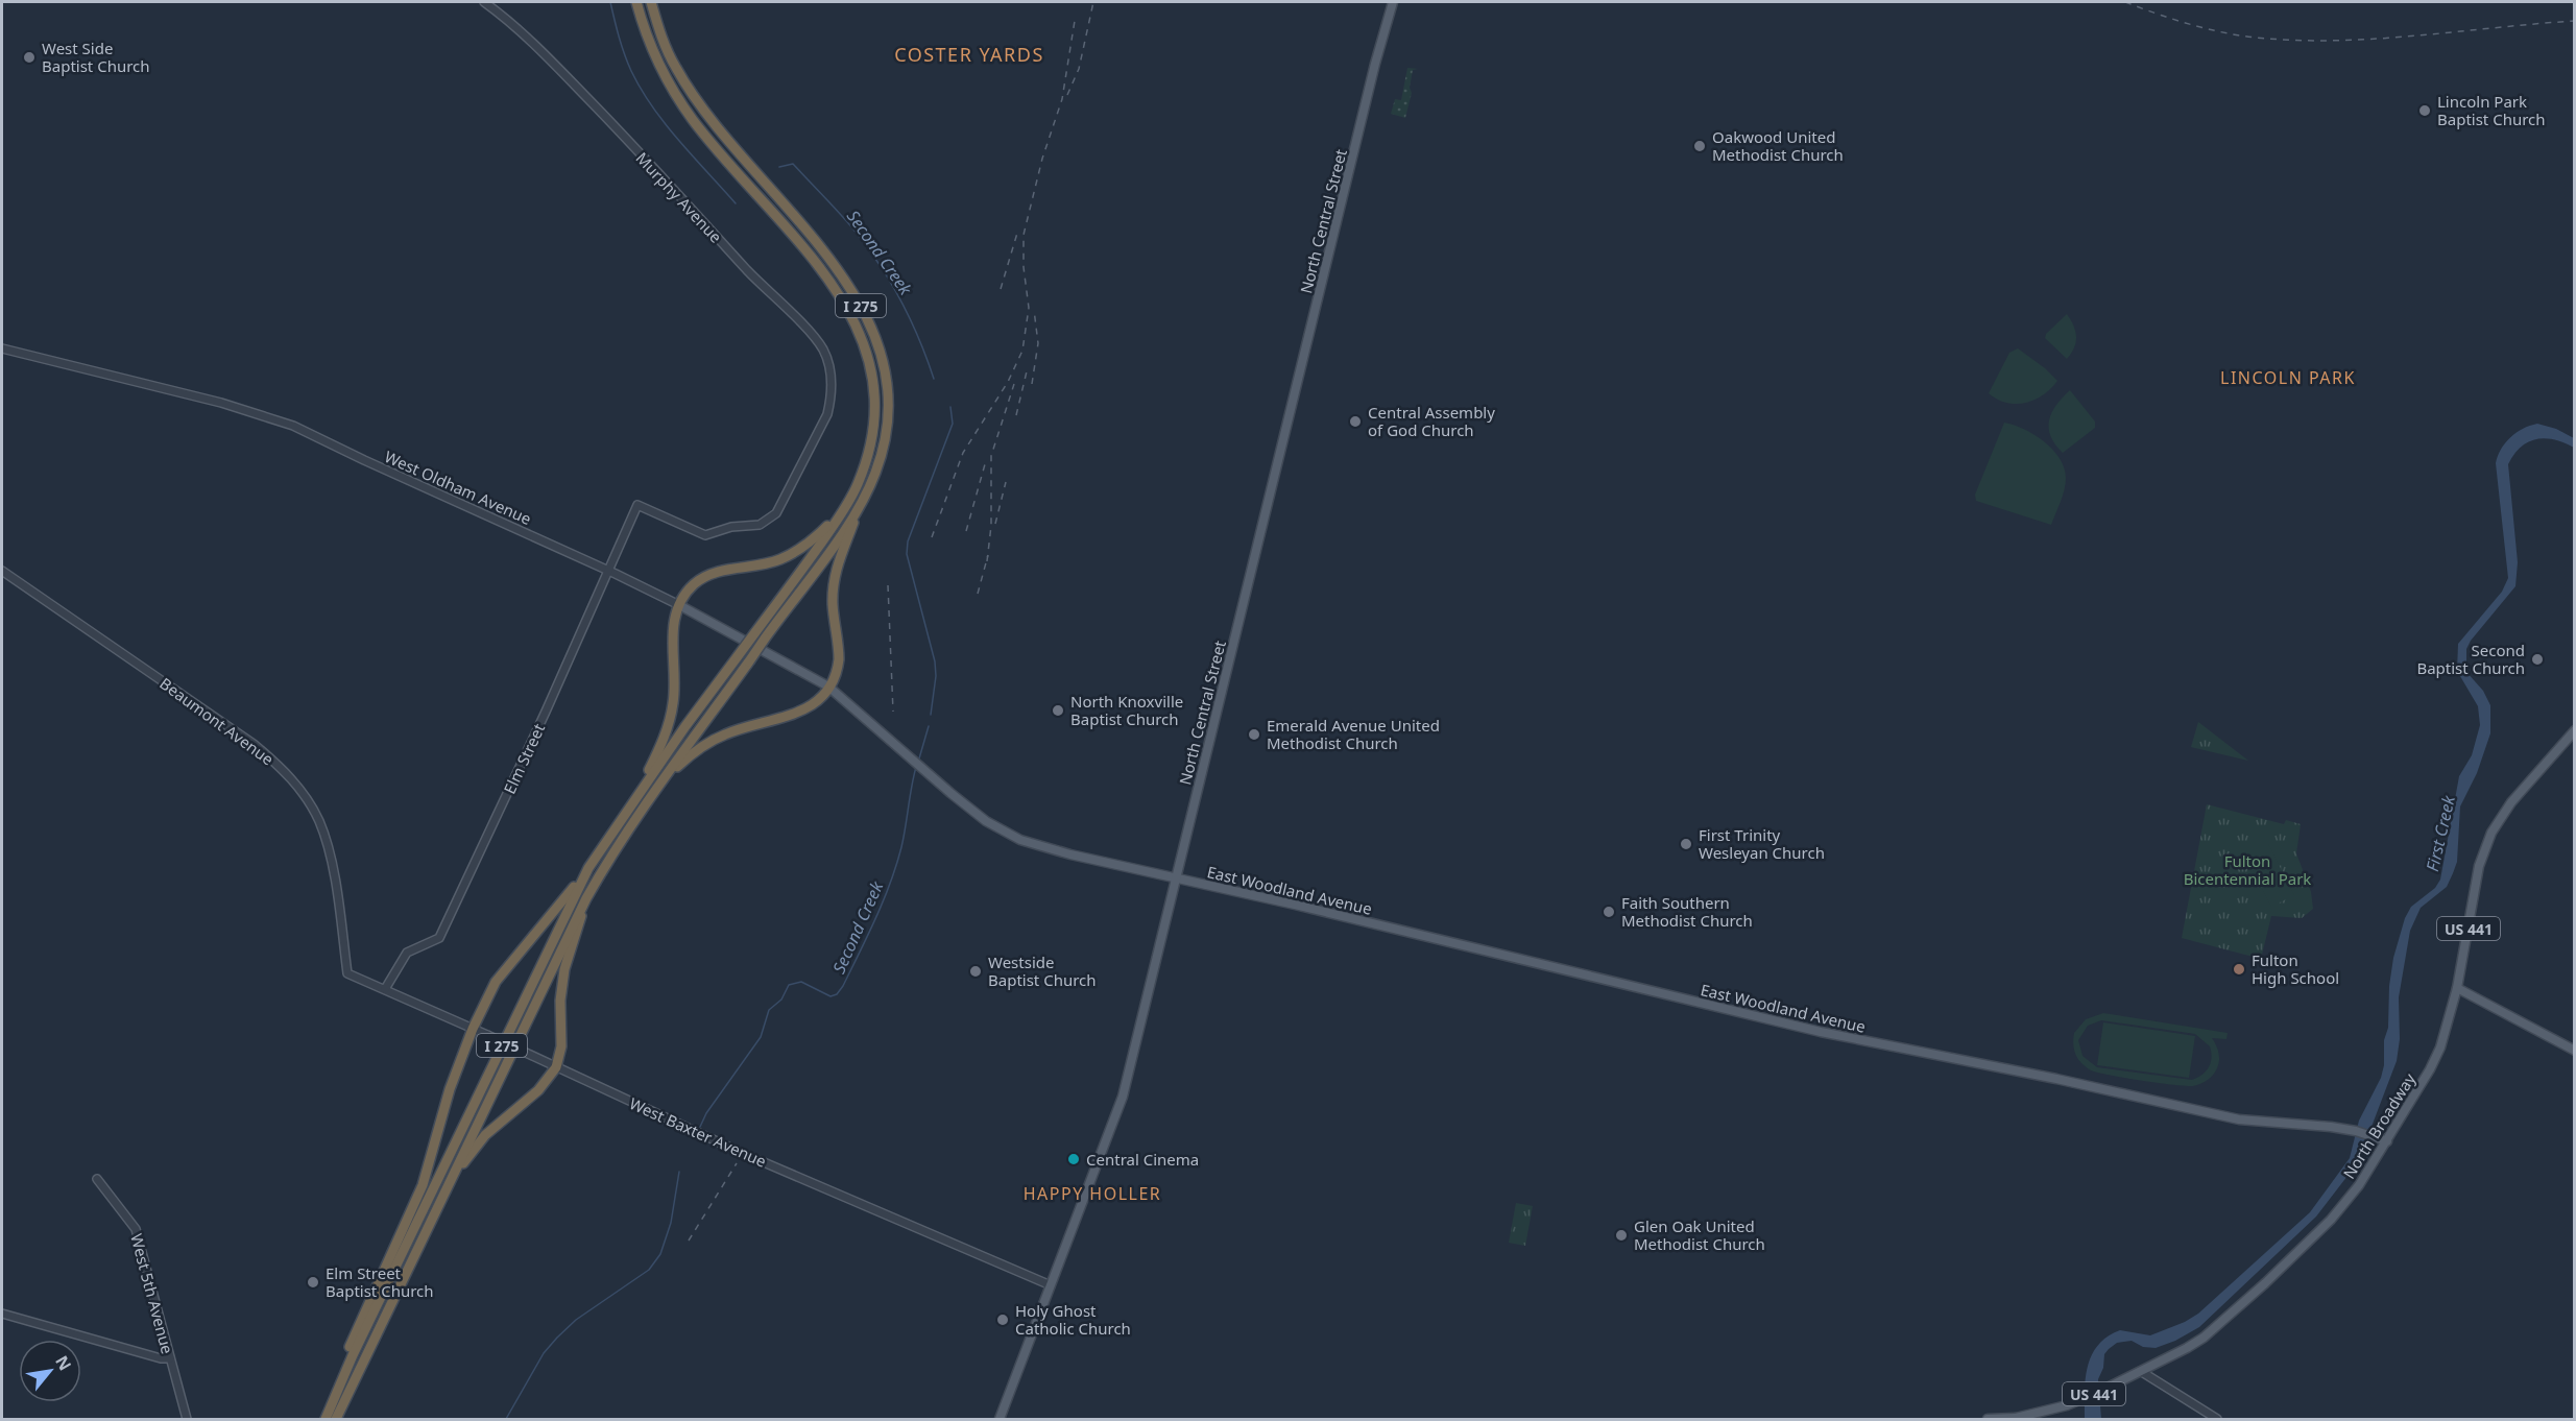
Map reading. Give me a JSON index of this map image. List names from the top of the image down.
{
  "streets": {
    "highway": ["I 275"],
    "main road": [
      "North Central Street",
      "West Oldham Avenue",
      "East Woodland Avenue",
      "US 441",
      "North Broadway"
    ],
    "street": [
      "Murphy Avenue",
      "Beaumont Avenue",
      "Elm Street",
      "West Baxter Avenue",
      "West 5th Avenue"
    ]
  },
  "crossings": [
    ["Murphy Avenue", "Elm Street"],
    ["North Central Street", "East Woodland Avenue"],
    ["North Central Street", "West Baxter Avenue"],
    ["West Oldham Avenue", "Elm Street"],
    ["West Oldham Avenue", "East Woodland Avenue"],
    ["Beaumont Avenue", "West Baxter Avenue"],
    ["Elm Street", "West Baxter Avenue"],
    ["East Woodland Avenue", "North Broadway"]
  ],
  "districts": ["COSTER YARDS", "LINCOLN PARK", "HAPPY HOLLER"],
  "water": ["Second Creek", "First Creek"],
  "parks": ["Fulton Bicentennial Park"],
  "places": [
    "West Side Baptist Church",
    "Lincoln Park Baptist Church",
    "Oakwood United Methodist Church",
    "Central Assembly of God Church",
    "Second Baptist Church",
    "North Knoxville Baptist Church",
    "Emerald Avenue United Methodist Church",
    "First Trinity Wesleyan Church",
    "Faith Southern Methodist Church",
    "Fulton High School",
    "Westside Baptist Church",
    "Central Cinema",
    "Glen Oak United Methodist Church",
    "Elm Street Baptist Church",
    "Holy Ghost Catholic Church"
  ],
  "north": "top right"
}
